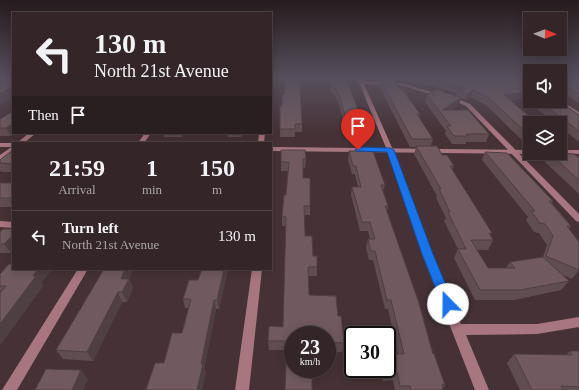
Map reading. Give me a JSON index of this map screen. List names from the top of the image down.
{
  "north": "right",
  "page": {
    "turn": ["130 m", "North 21st Avenue"],
    "then": "Then",
    "eta": [
      "21:59",
      "Arrival",
      "1",
      "min",
      "150",
      "m"
    ],
    "list": [
      {
        "name": "Turn left",
        "note": "North 21st Avenue",
        "value": "130 m"
      }
    ],
    "speed": "23 km/h",
    "limit": "30"
  }
}
